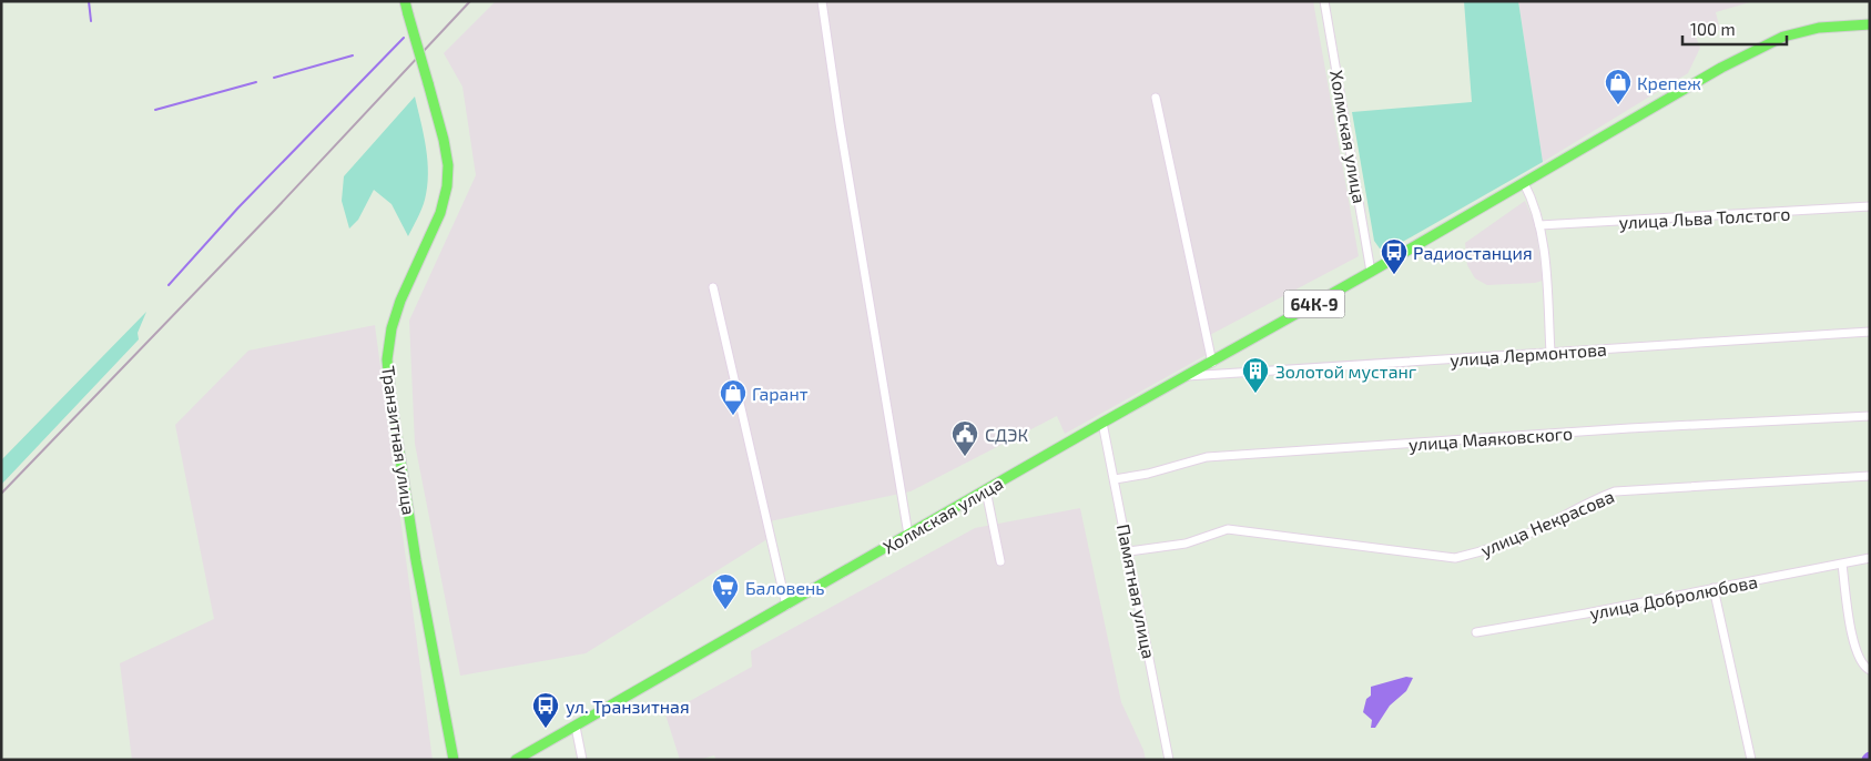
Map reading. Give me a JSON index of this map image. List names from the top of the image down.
{
  "streets": {
    "main road": ["Холмская улица", "64К-9", "Транзитная улица"],
    "street": [
      "улица Льва Толстого",
      "улица Лермонтова",
      "улица Маяковского",
      "улица Некрасова",
      "Памятная улица",
      "улица Добролюбова"
    ]
  },
  "crossings": [
    ["Холмская улица", "улица Лермонтова"],
    ["Холмская улица", "Памятная улица"],
    ["улица Маяковского", "Памятная улица"],
    ["улица Некрасова", "Памятная улица"]
  ],
  "places": {
    "shop": ["Крепеж", "Гарант"],
    "bus stop": ["Радиостанция", "ул. Транзитная"],
    "building": ["Золотой мустанг"],
    "public building": ["СДЭК"],
    "supermarket": ["Баловень"]
  },
  "scale_bar": "100 m"
}
